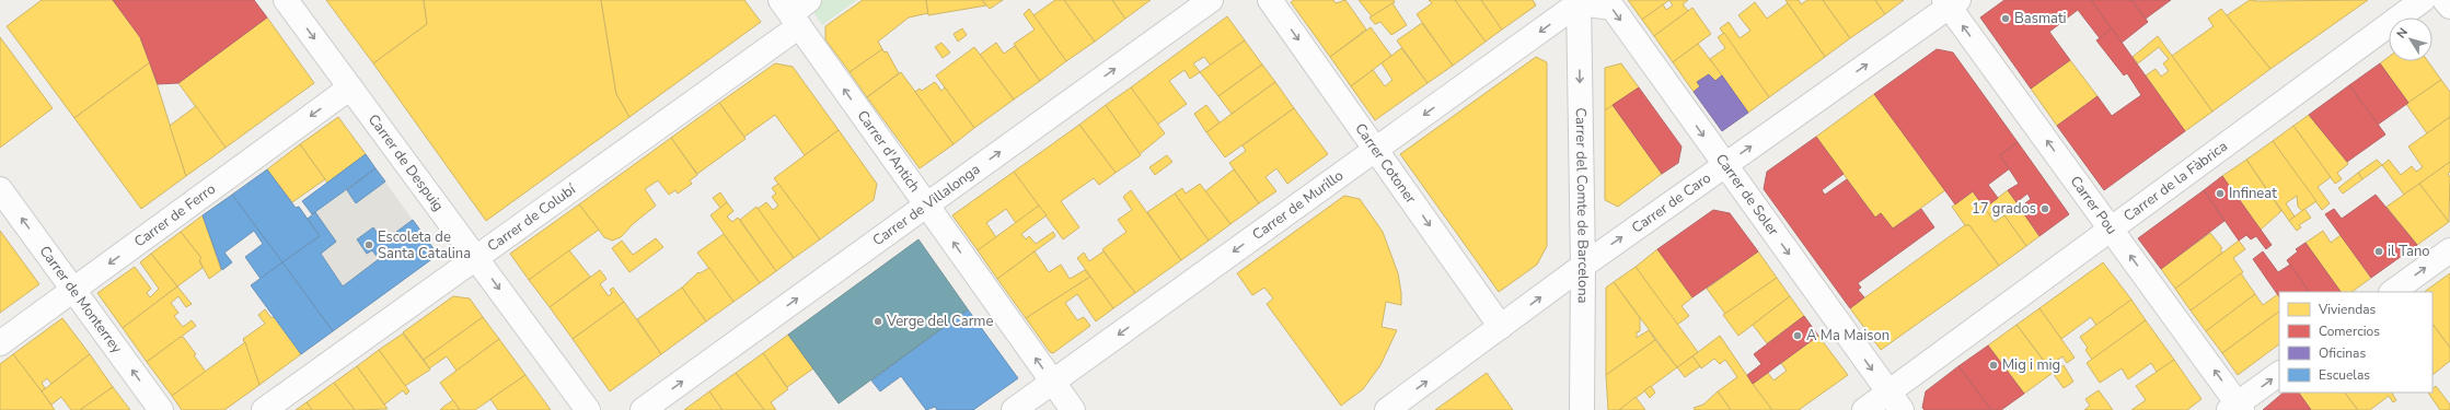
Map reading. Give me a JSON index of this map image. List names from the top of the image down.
{
  "streets": {
    "street": [
      "Carrer d'Antich",
      "Carrer de Despuig",
      "Carrer Cotoner",
      "Carrer de la Fàbrica",
      "Carrer de Soler",
      "Carrer de Caro",
      "Carrer de Villalonga",
      "Carrer de Murillo",
      "Carrer del Comte de Barcelona",
      "Carrer Pou",
      "Carrer de Ferro",
      "Carrer de Colubí",
      "Carrer de Monterrey"
    ]
  },
  "crossings": [
    ["Carrer d'Antich", "Carrer de Villalonga"],
    ["Carrer d'Antich", "Carrer de Murillo"],
    ["Carrer d'Antich", "Carrer de Colubí"],
    ["Carrer de Despuig", "Carrer de Ferro"],
    ["Carrer de Despuig", "Carrer de Colubí"],
    ["Carrer Cotoner", "Carrer de Caro"],
    ["Carrer Cotoner", "Carrer de Murillo"],
    ["Carrer de la Fàbrica", "Carrer de Soler"],
    ["Carrer de la Fàbrica", "Carrer Pou"],
    ["Carrer de Soler", "Carrer de Caro"],
    ["Carrer de Soler", "Carrer de Murillo"],
    ["Carrer de Soler", "Carrer del Comte de Barcelona"],
    ["Carrer de Caro", "Carrer del Comte de Barcelona"],
    ["Carrer de Caro", "Carrer Pou"],
    ["Carrer de Murillo", "Carrer del Comte de Barcelona"],
    ["Carrer de Ferro", "Carrer de Monterrey"]
  ],
  "one_way": [
    "Carrer d'Antich",
    "Carrer de Despuig",
    "Carrer Cotoner",
    "Carrer de Soler",
    "Carrer de Caro",
    "Carrer de Villalonga",
    "Carrer de Murillo",
    "Carrer del Comte de Barcelona",
    "Carrer Pou",
    "Carrer de Ferro",
    "Carrer de Monterrey"
  ],
  "places": [
    "Basmati",
    "Infineat",
    "17 grados",
    "Escoleta de Santa Catalina",
    "il Tano",
    "Verge del Carme",
    "A Ma Maison",
    "Mig i mig"
  ],
  "legend": [
    "Viviendas",
    "Comercios",
    "Oficinas",
    "Escuelas"
  ],
  "north": "top left"
}
